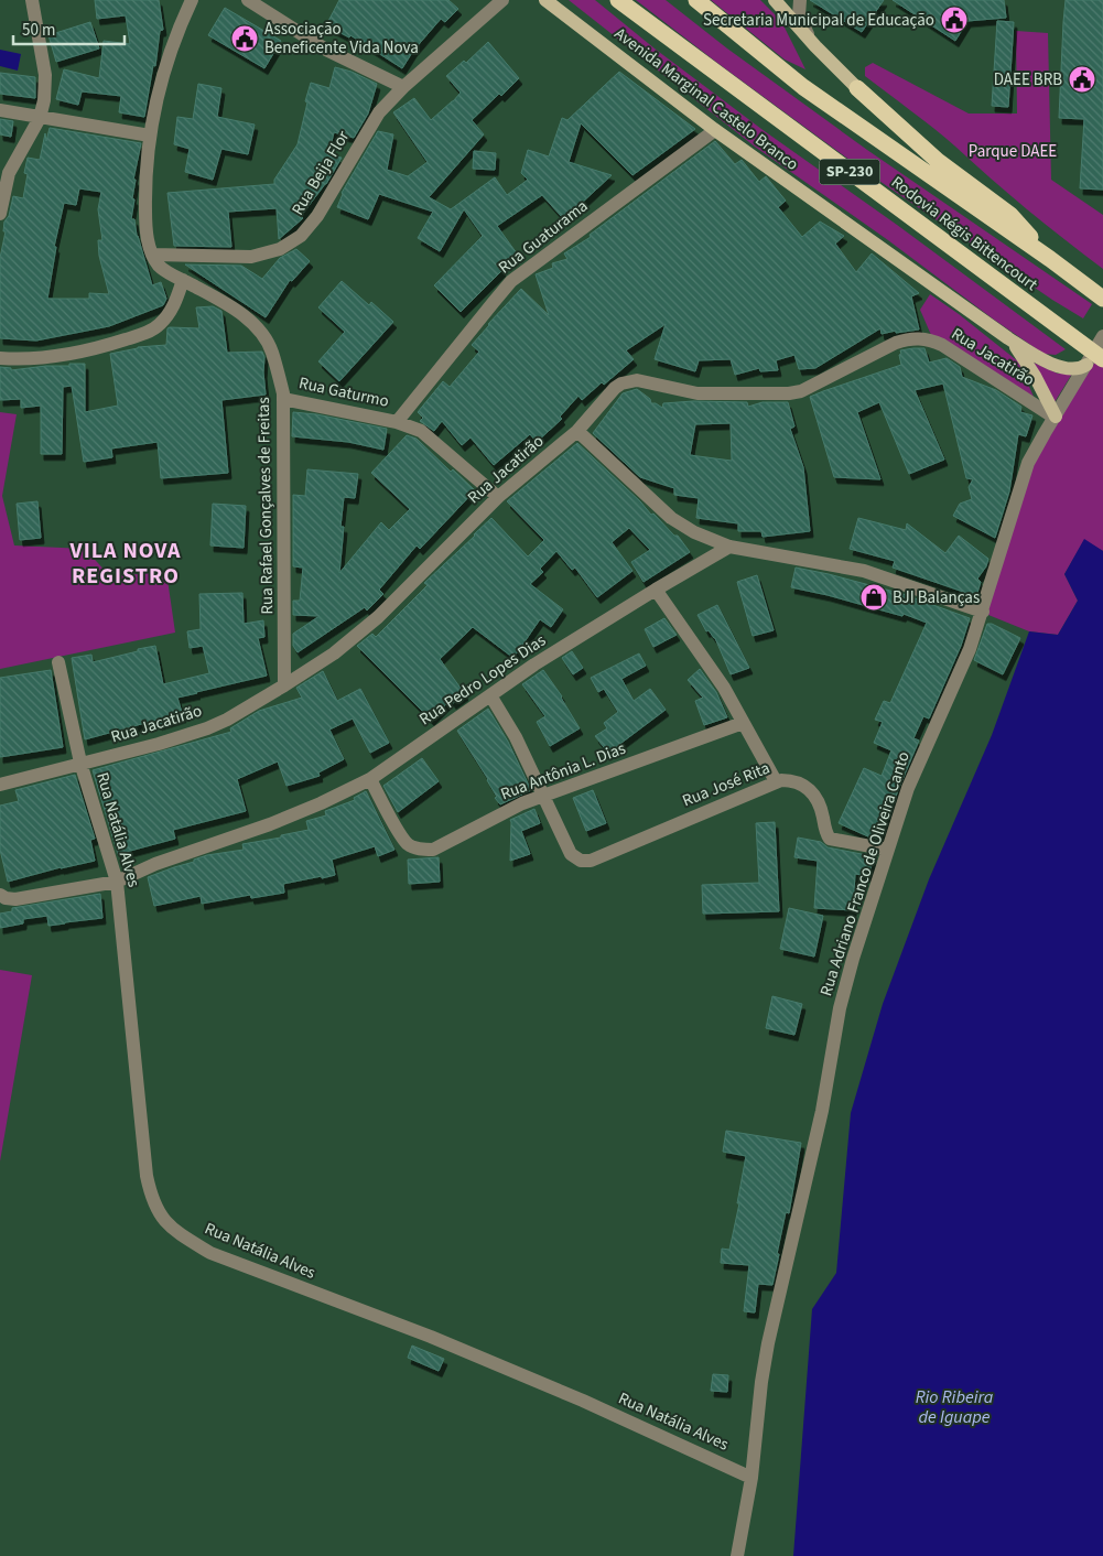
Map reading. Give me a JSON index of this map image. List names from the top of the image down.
{
  "streets": {
    "highway": ["SP-230", "Rodovia Régis Bittencourt"],
    "main road": ["Avenida Marginal Castelo Branco"],
    "street": [
      "Rua Beija Flor",
      "Rua Guaturama",
      "Rua Jacatirão",
      "Rua Gaturmo",
      "Rua Rafael Gonçalves de Freitas",
      "Rua Pedro Lopes Dias",
      "Rua Antônia L. Dias",
      "Rua José Rita",
      "Rua Natália Alves",
      "Rua Adriano Franco de Oliveira Canto"
    ]
  },
  "crossings": [
    ["Avenida Marginal Castelo Branco", "Rua Guaturama"],
    ["Avenida Marginal Castelo Branco", "Rua Jacatirão"],
    ["Avenida Marginal Castelo Branco", "Rua Adriano Franco de Oliveira Canto"],
    ["Rua Beija Flor", "Rua Rafael Gonçalves de Freitas"],
    ["Rua Guaturama", "Rua Gaturmo"],
    ["Rua Jacatirão", "Rua Gaturmo"],
    ["Rua Jacatirão", "Rua Rafael Gonçalves de Freitas"],
    ["Rua Jacatirão", "Rua Natália Alves"],
    ["Rua Jacatirão", "Rua Adriano Franco de Oliveira Canto"],
    ["Rua Gaturmo", "Rua Rafael Gonçalves de Freitas"],
    ["Rua Pedro Lopes Dias", "Rua Antônia L. Dias"],
    ["Rua Pedro Lopes Dias", "Rua Natália Alves"],
    ["Rua Antônia L. Dias", "Rua José Rita"],
    ["Rua José Rita", "Rua Adriano Franco de Oliveira Canto"],
    ["Rua Natália Alves", "Rua Adriano Franco de Oliveira Canto"]
  ],
  "districts": ["VILA NOVA REGISTRO"],
  "water": ["Rio Ribeira de Iguape"],
  "parks": ["Parque DAEE"],
  "places": {
    "public building": ["Secretaria Municipal de Educação", "Associação Beneficente Vida Nova", "DAEE BRB"],
    "shop": ["BJI Balanças"]
  },
  "scale_bar": "50 m"
}
